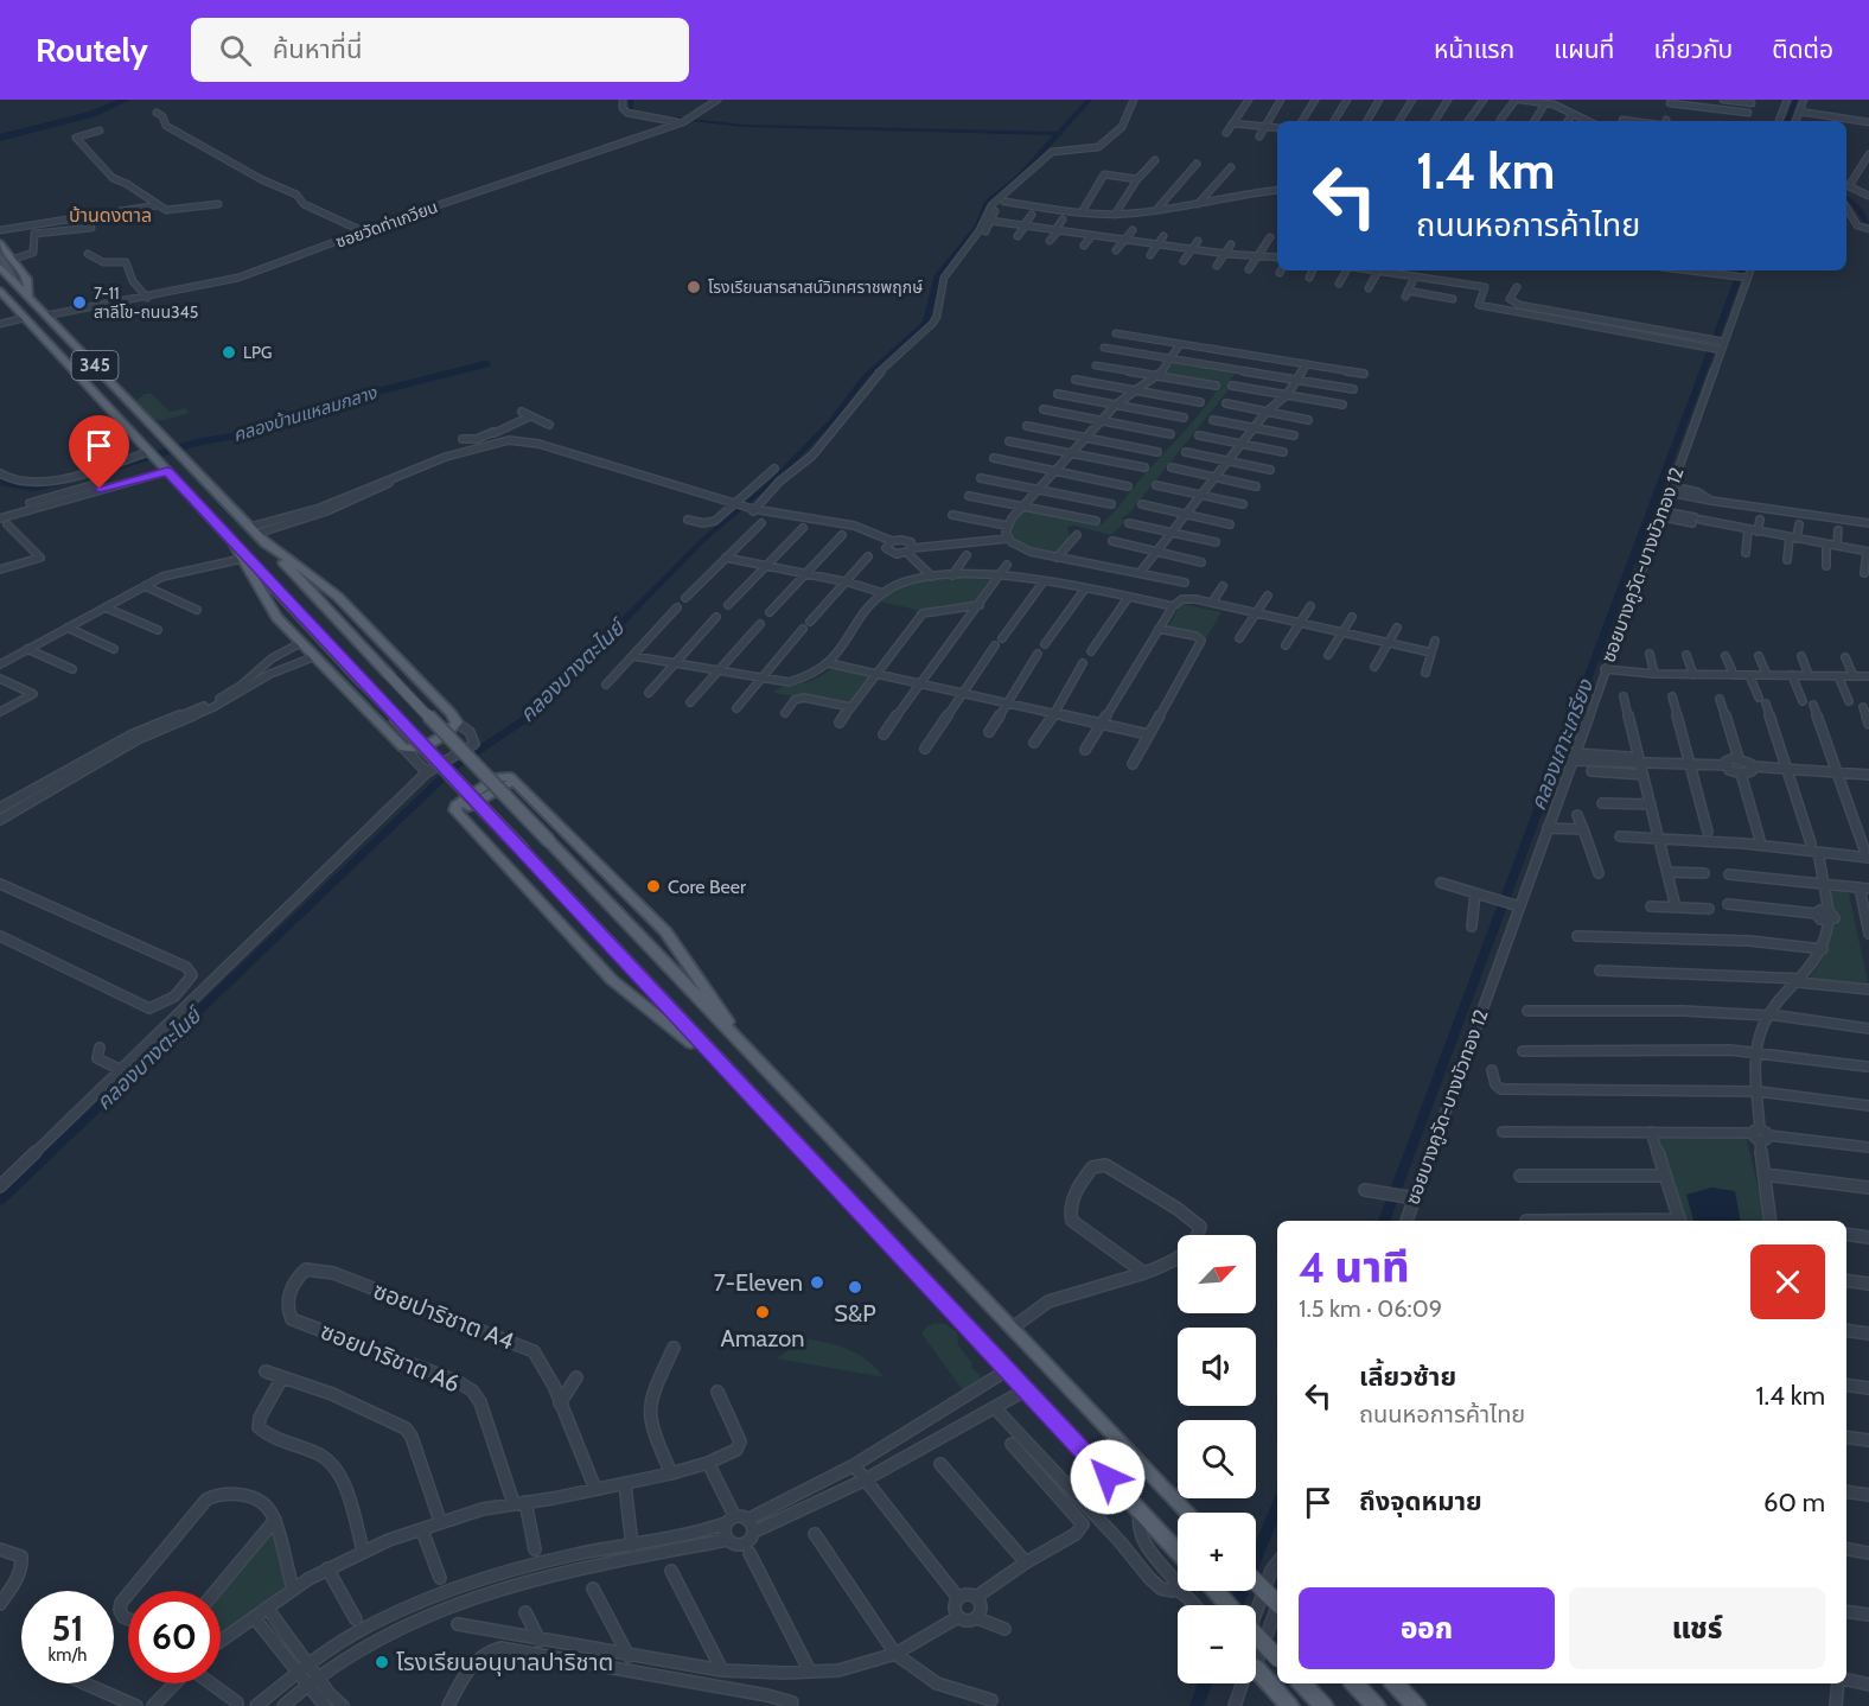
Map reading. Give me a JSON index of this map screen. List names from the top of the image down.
{
  "streets": {
    "main road": ["345"],
    "street": [
      "ซอยวัดท่าเกวียน",
      "ซอยบางคูวัด-บางบัวทอง 12",
      "ซอยปาริชาต A4",
      "ซอยปาริชาต A6"
    ]
  },
  "crossings": [
    ["ซอยวัดท่าเกวียน", "345"],
    ["ซอยปาริชาต A4", "ซอยปาริชาต A6"]
  ],
  "districts": ["บ้านดงตาล"],
  "water": ["คลองบ้านแหลมกลาง", "คลองบางตะไนย์", "คลองเกาะเกรียง"],
  "places": [
    "โรงเรียนสารสาสน์วิเทศราชพฤกษ์",
    "7-11 สาลีโข-ถนน345",
    "LPG",
    "Core Beer",
    "7-Eleven",
    "S&P",
    "Amazon",
    "โรงเรียนอนุบาลปาริชาต"
  ],
  "north": "top right",
  "page": {
    "header": "Routely",
    "search": "ค้นหาที่นี่",
    "nav": [
      "หน้าแรก",
      "แผนที่",
      "เกี่ยวกับ",
      "ติดต่อ"
    ],
    "turn": ["1.4 km", "ถนนหอการค้าไทย"],
    "heading": ["4 นาที", "1.5 km · 06:09"],
    "map_buttons": ["+", "−"],
    "list": [
      {
        "name": "เลี้ยวซ้าย",
        "note": "ถนนหอการค้าไทย",
        "value": "1.4 km"
      },
      {
        "name": "ถึงจุดหมาย",
        "value": "60 m"
      }
    ],
    "buttons": ["ออก", "แชร์"],
    "speed": "51 km/h",
    "limit": "60"
  }
}
